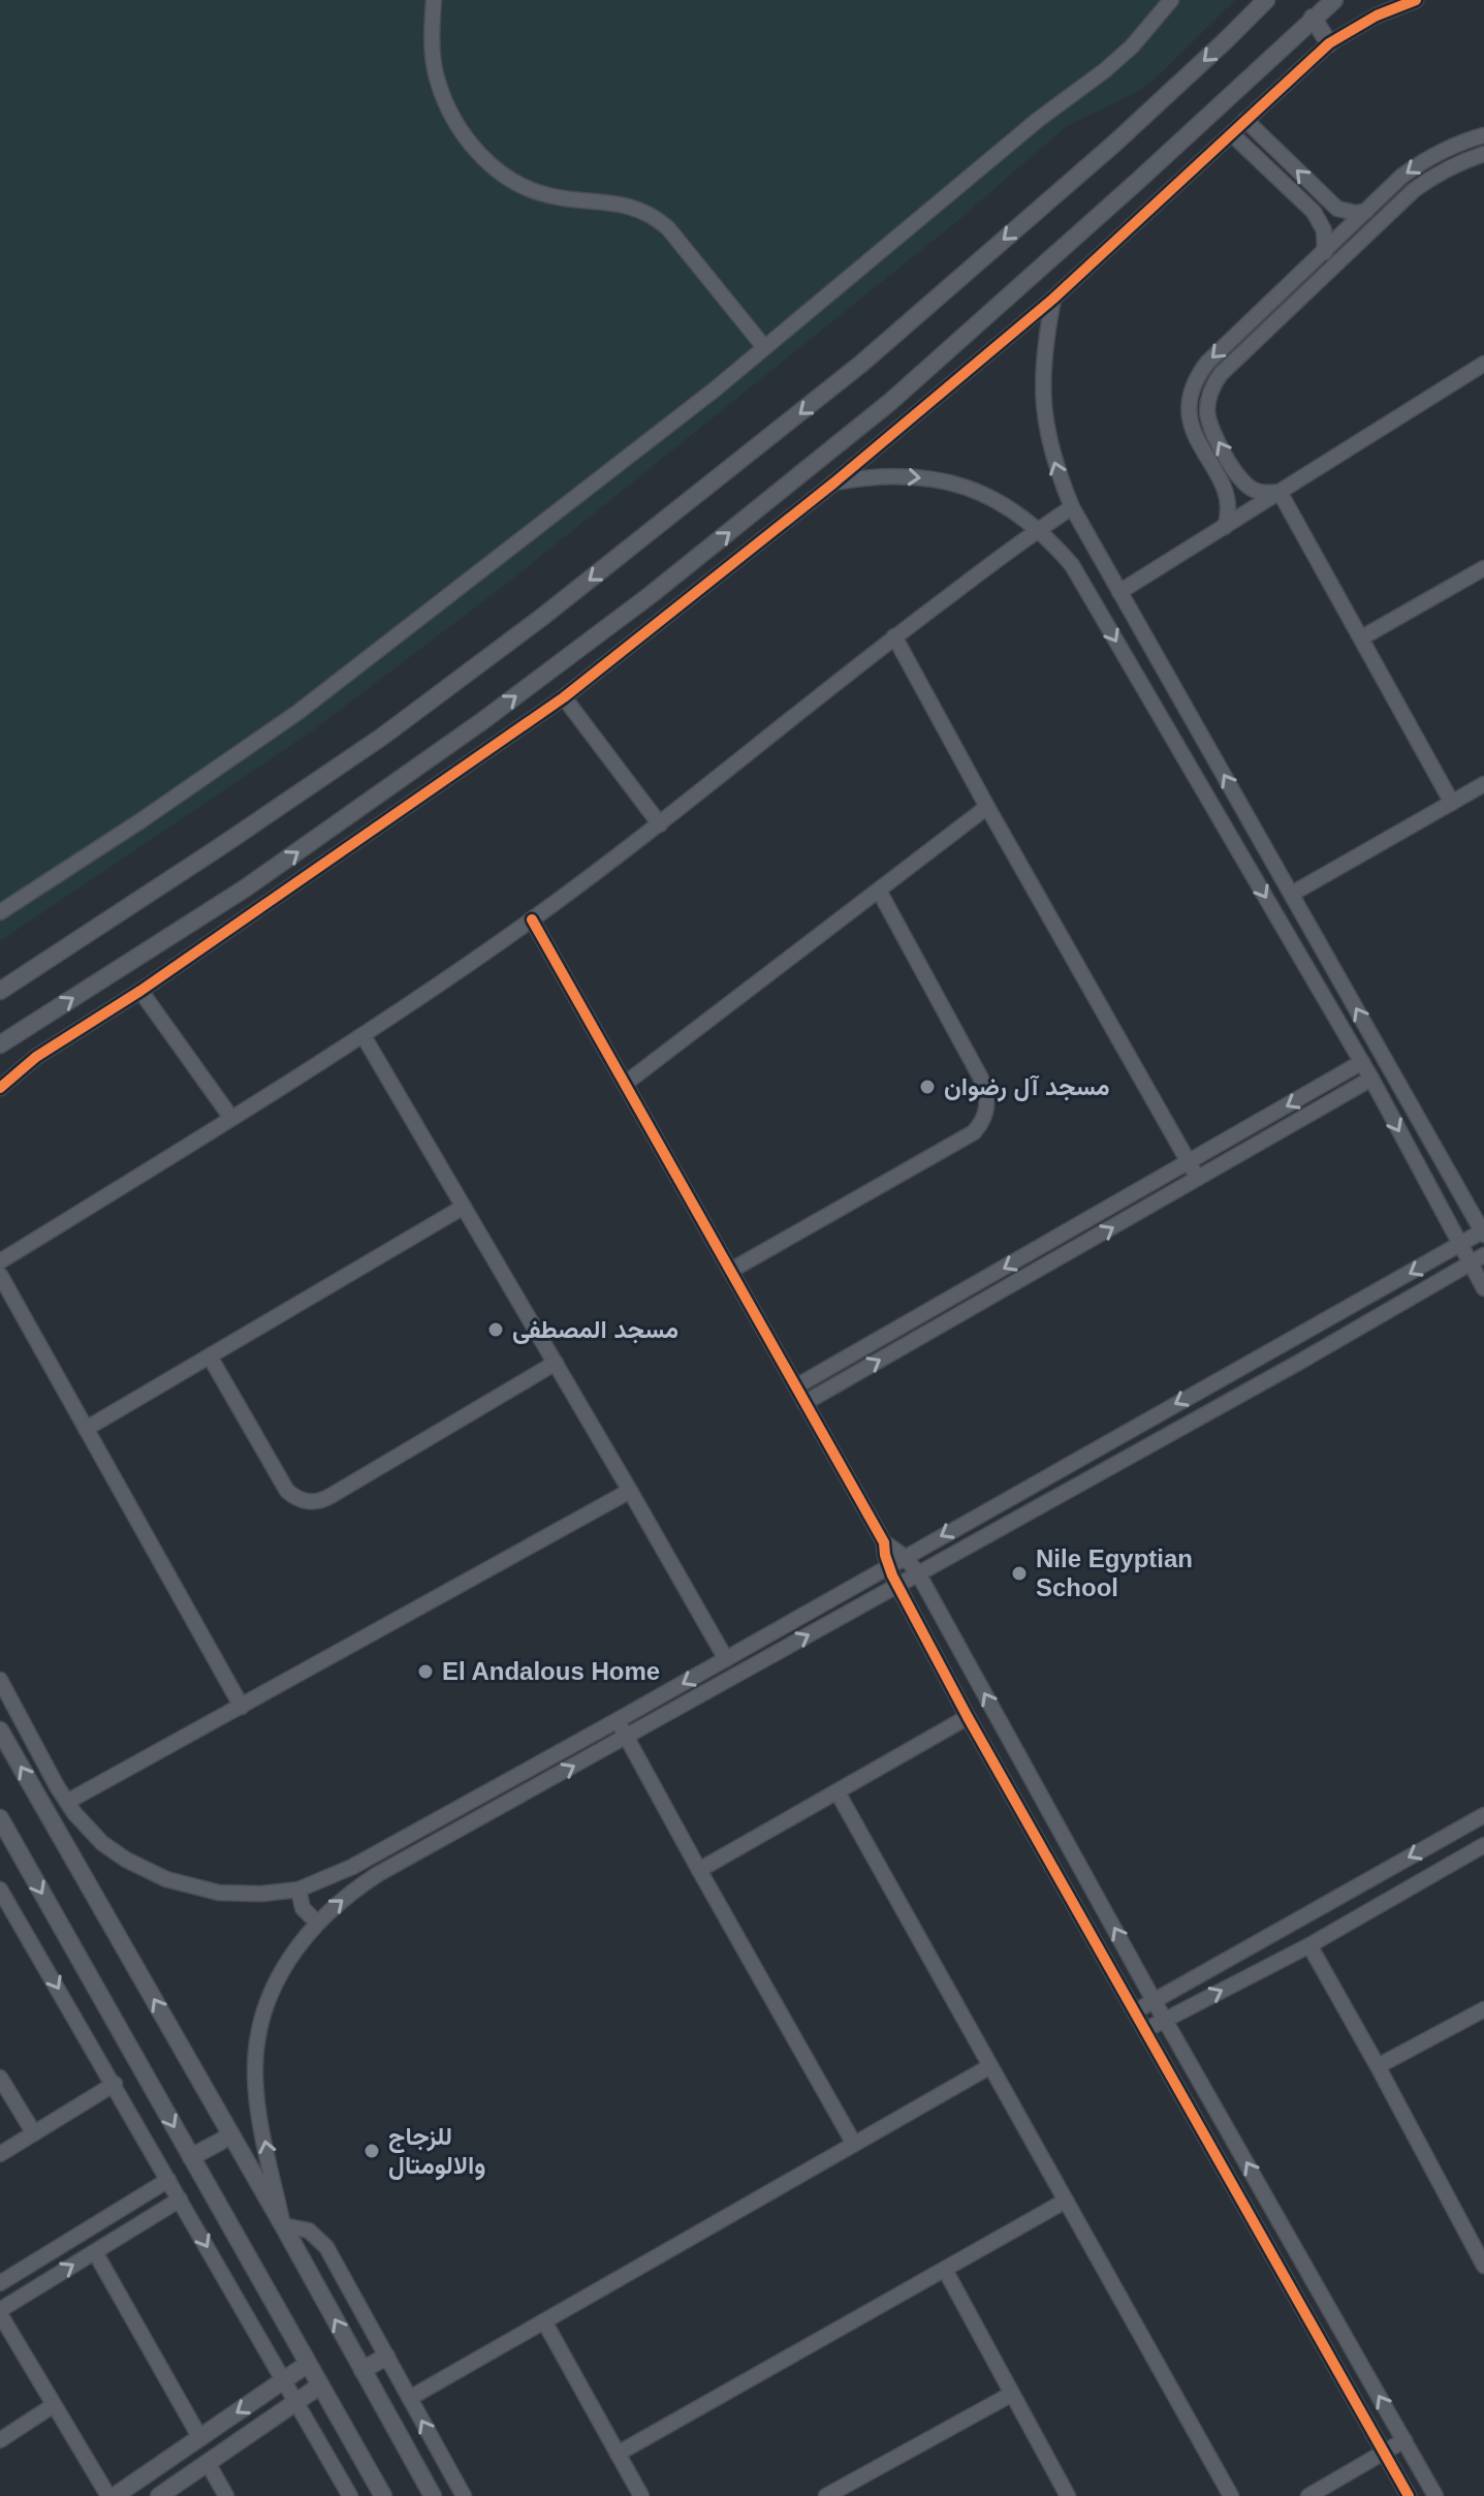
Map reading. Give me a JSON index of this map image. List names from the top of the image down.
{
  "places": [
    "مسجد آل رضوان",
    "مسجد المصطفى",
    "Nile Egyptian School",
    "El Andalous Home",
    "للزجاج والالومتال"
  ]
}
